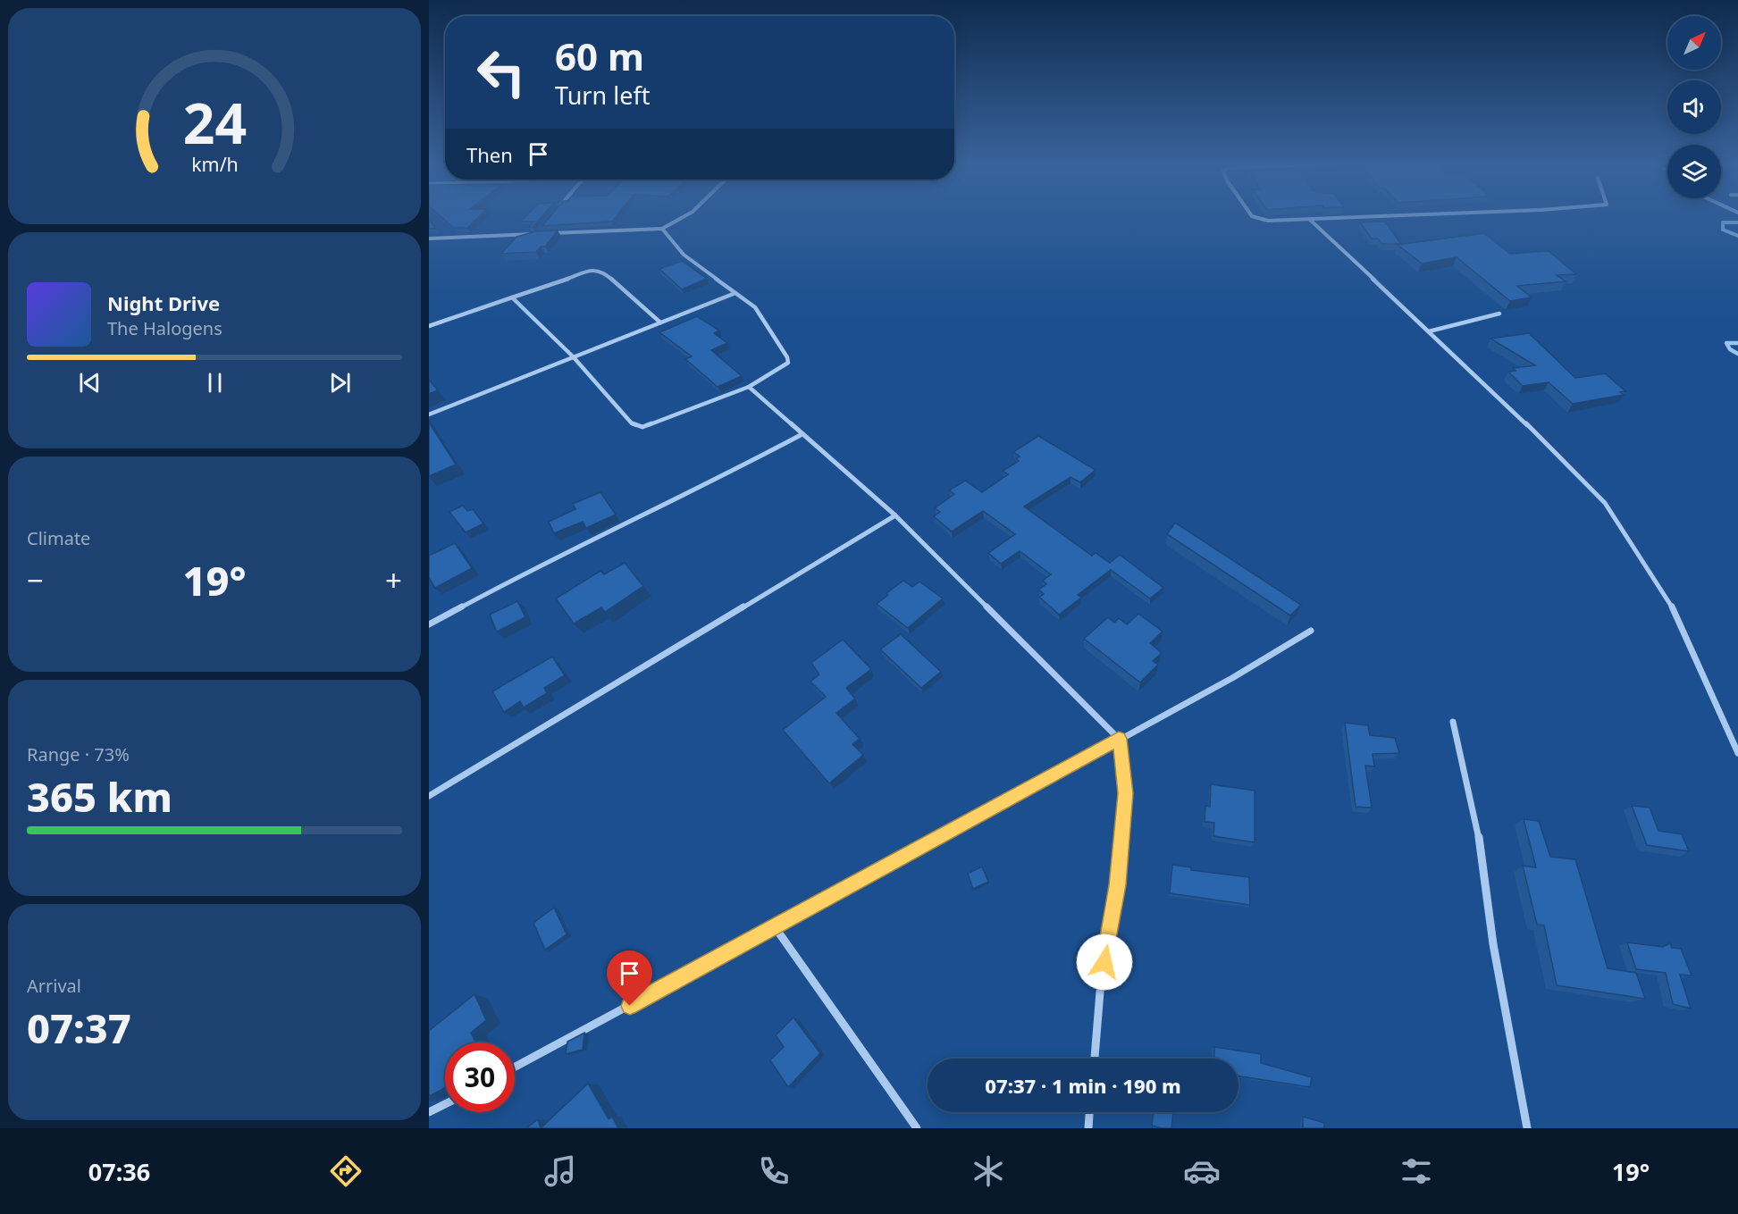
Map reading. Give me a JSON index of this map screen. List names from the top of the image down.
{
  "north": "top right",
  "page": {
    "turn": ["60 m", "Turn left"],
    "then": "Then",
    "song": ["Night Drive", "The Halogens"],
    "tile": [
      "Climate",
      ["Range · 73%", "365 km"],
      ["Arrival", "07:37"]
    ],
    "heat": ["−", "19°", "+"],
    "limit": "30",
    "trip": "07:37 · 1 min · 190 m",
    "tabs": ["07:36", "19°"],
    "gauge": ["24", "km/h"]
  }
}
